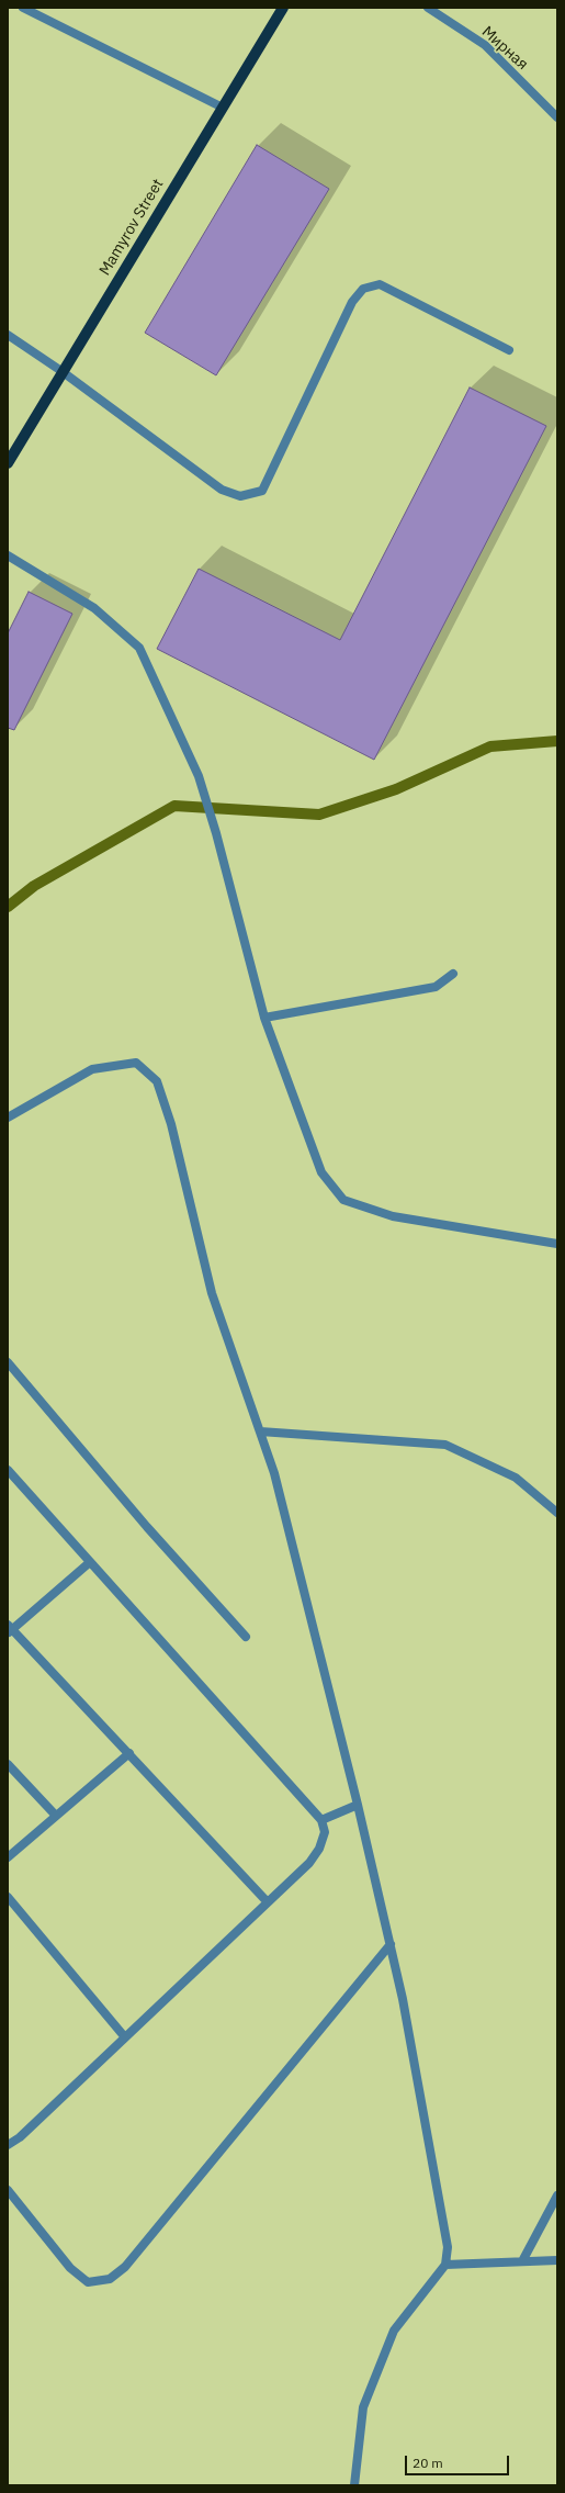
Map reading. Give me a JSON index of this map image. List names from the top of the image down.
{
  "streets": {
    "main road": ["Mamyrov Street"],
    "street": ["Мирная"]
  },
  "scale_bar": "20 m"
}
